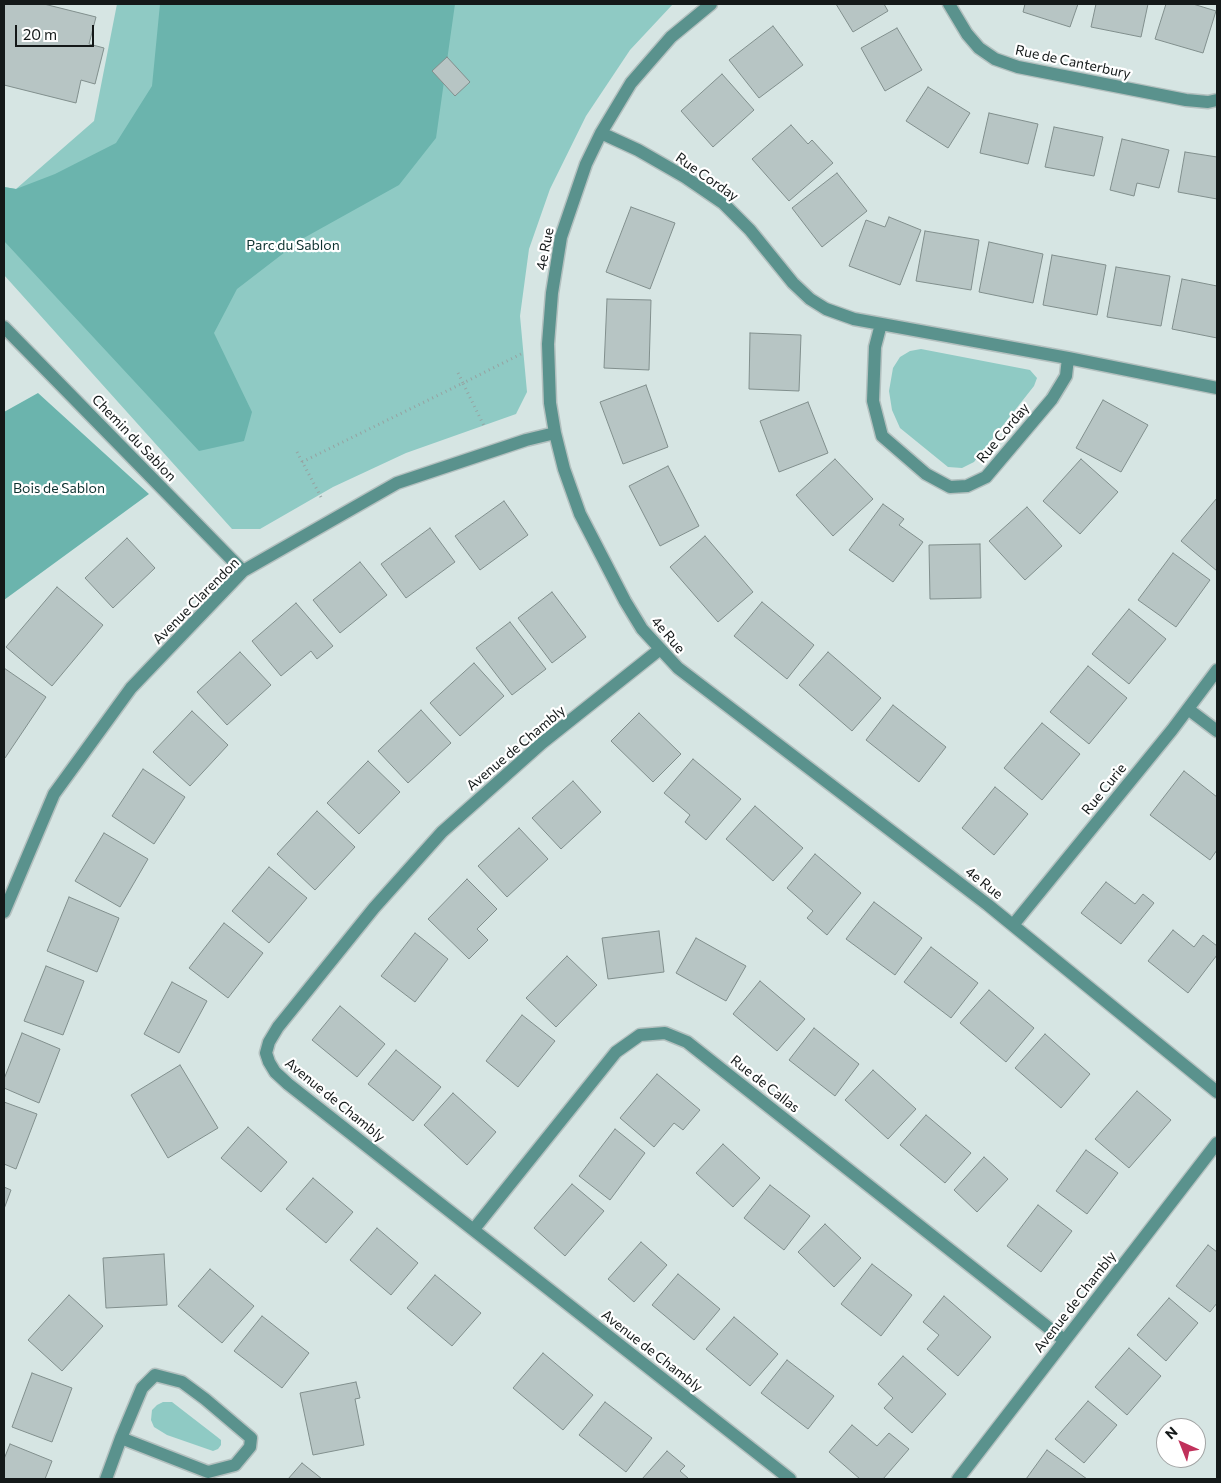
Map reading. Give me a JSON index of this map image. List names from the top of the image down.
{
  "streets": {
    "street": [
      "Rue de Canterbury",
      "Rue Corday",
      "4e Rue",
      "Chemin du Sablon",
      "Avenue Clarendon",
      "Avenue de Chambly",
      "Rue Curie",
      "Rue de Callas"
    ]
  },
  "crossings": [
    ["Rue Corday", "4e Rue"],
    ["4e Rue", "Avenue Clarendon"],
    ["4e Rue", "Avenue de Chambly"],
    ["4e Rue", "Rue Curie"],
    ["Chemin du Sablon", "Avenue Clarendon"],
    ["Avenue de Chambly", "Rue de Callas"]
  ],
  "parks": ["Parc du Sablon", "Bois de Sablon"],
  "scale_bar": "20 m",
  "north": "top left"
}
